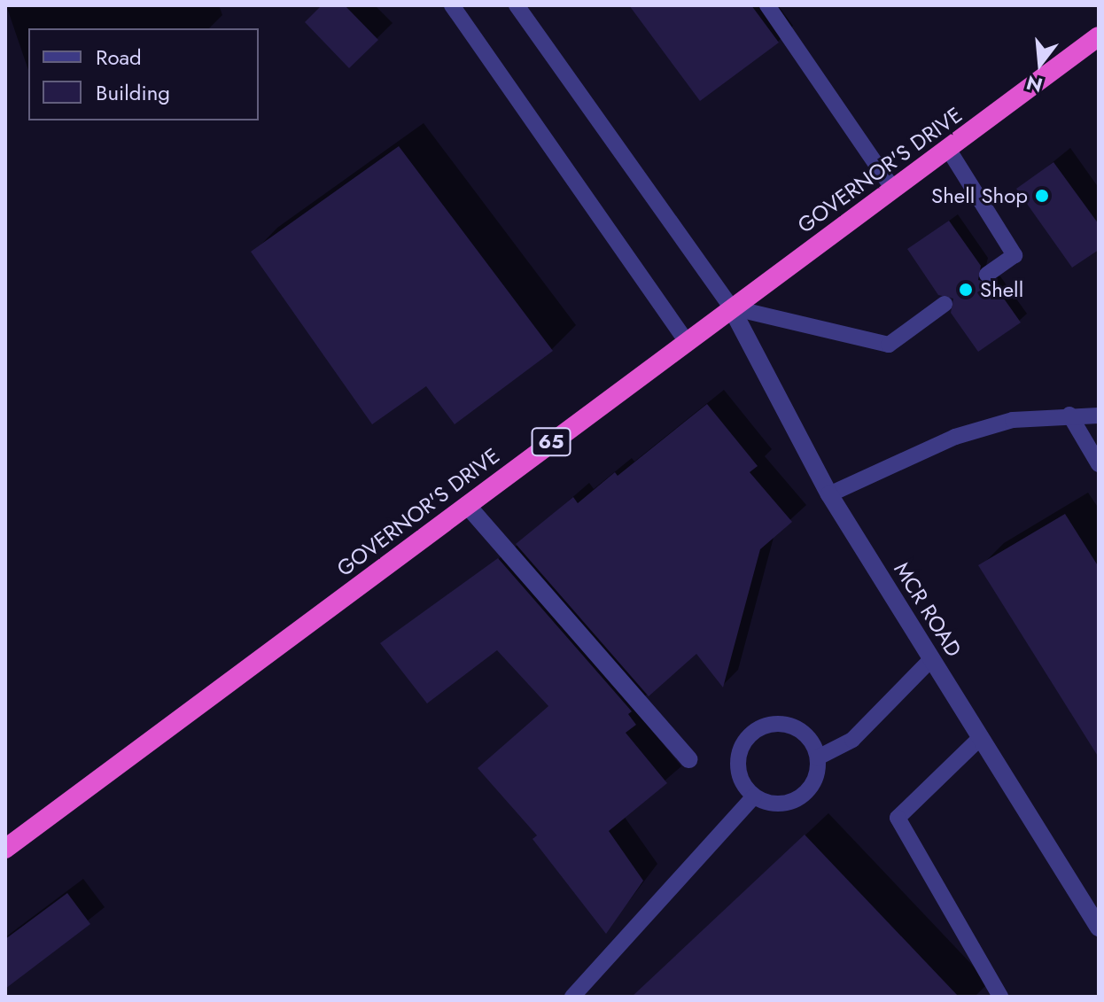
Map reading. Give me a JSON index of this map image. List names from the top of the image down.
{
  "streets": {
    "highway": ["GOVERNOR'S DRIVE", "65"],
    "street": ["MCR ROAD"]
  },
  "crossings": [
    ["GOVERNOR'S DRIVE", "MCR ROAD"]
  ],
  "places": ["Shell Shop", "Shell"],
  "legend": ["Road", "Building"],
  "north": "bottom"
}
